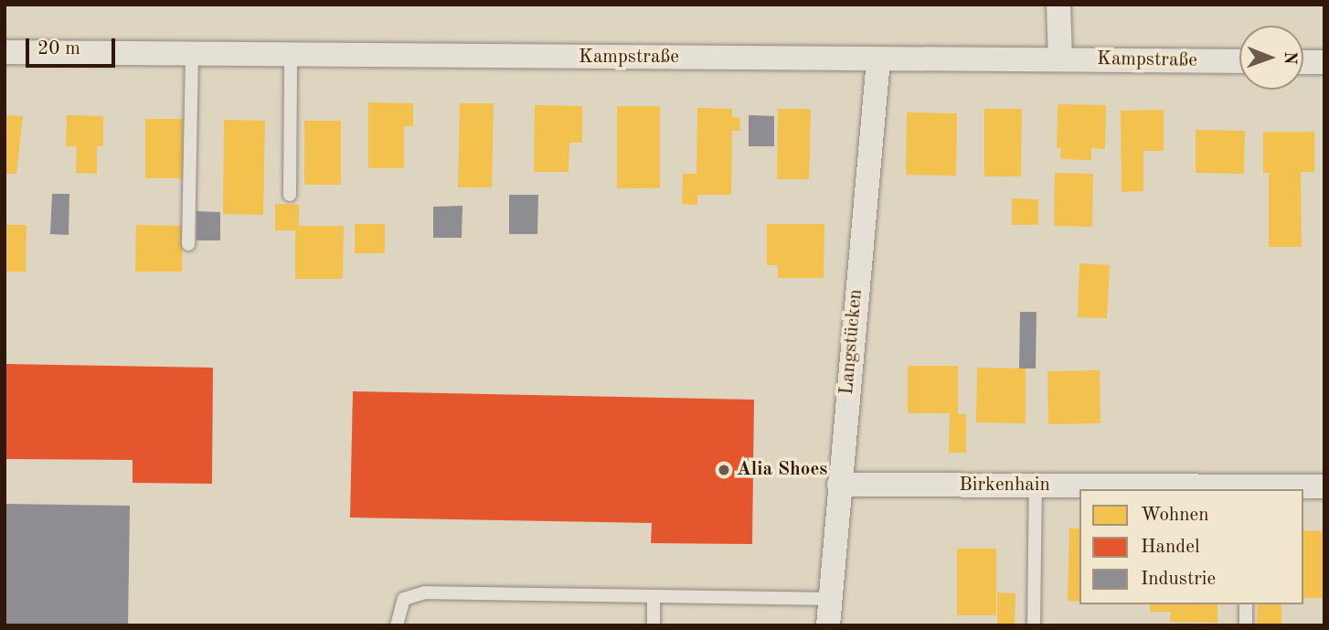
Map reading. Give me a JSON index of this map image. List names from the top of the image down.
{
  "streets": {
    "street": ["Kampstraße", "Langstücken", "Birkenhain"]
  },
  "crossings": [
    ["Kampstraße", "Langstücken"],
    ["Langstücken", "Birkenhain"]
  ],
  "places": ["Alia Shoes"],
  "legend": ["Wohnen", "Handel", "Industrie"],
  "scale_bar": "20 m",
  "north": "right"
}
